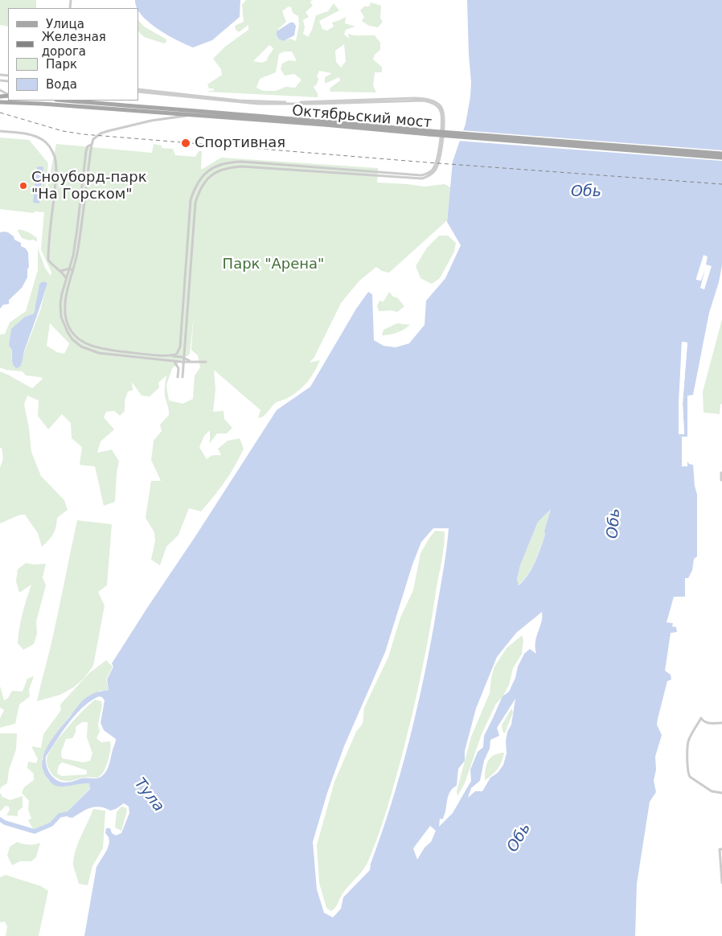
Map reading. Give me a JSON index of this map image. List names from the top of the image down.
{
  "streets": {
    "main road": ["Октябрьский мост"]
  },
  "water": ["Обь", "Тула"],
  "parks": ["Парк \"Арена\""],
  "places": ["Спортивная", "Сноуборд-парк \"На Горском\""],
  "legend": [
    "Улица",
    "Железная дорога",
    "Парк",
    "Вода"
  ]
}
